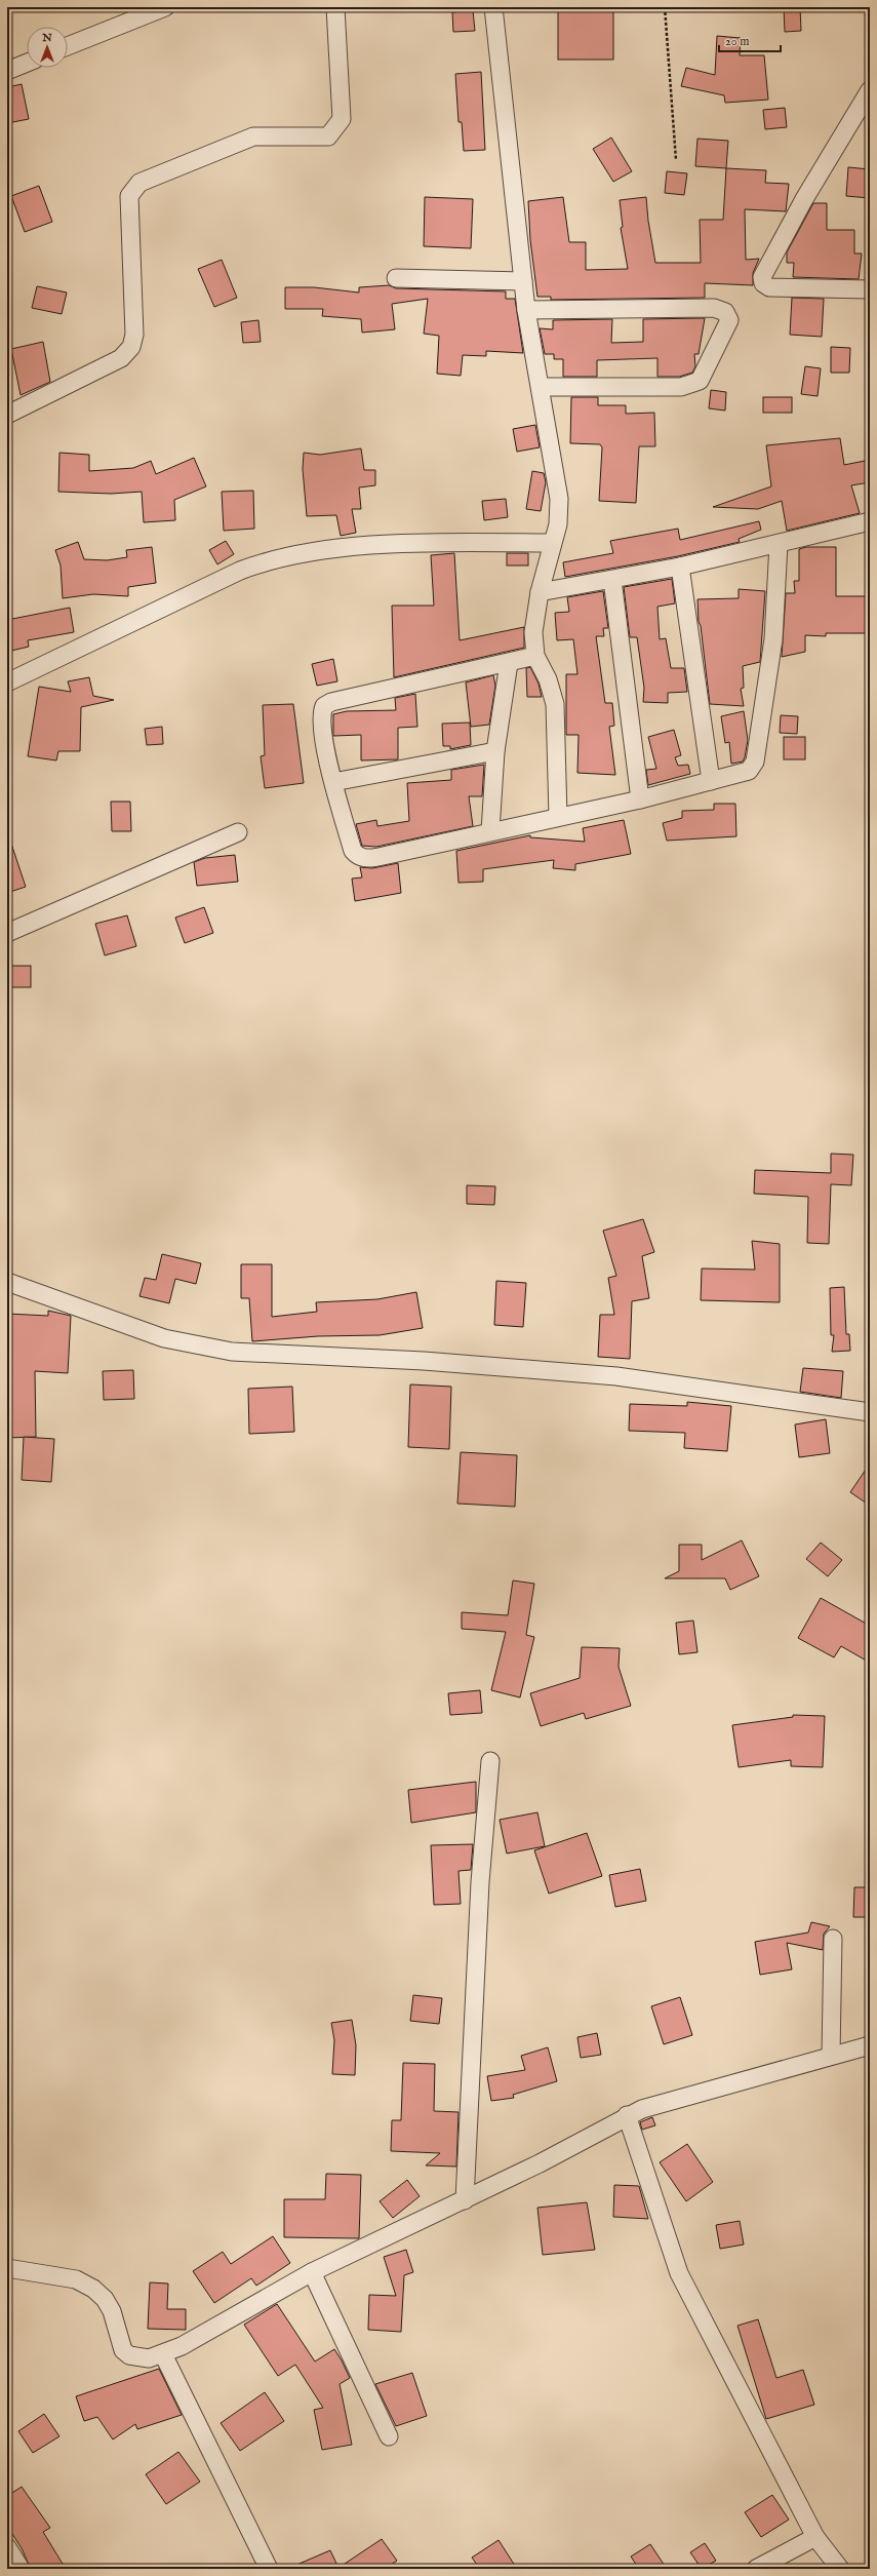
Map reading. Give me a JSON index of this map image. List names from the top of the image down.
{
  "scale_bar": "20 m",
  "north": "top"
}
